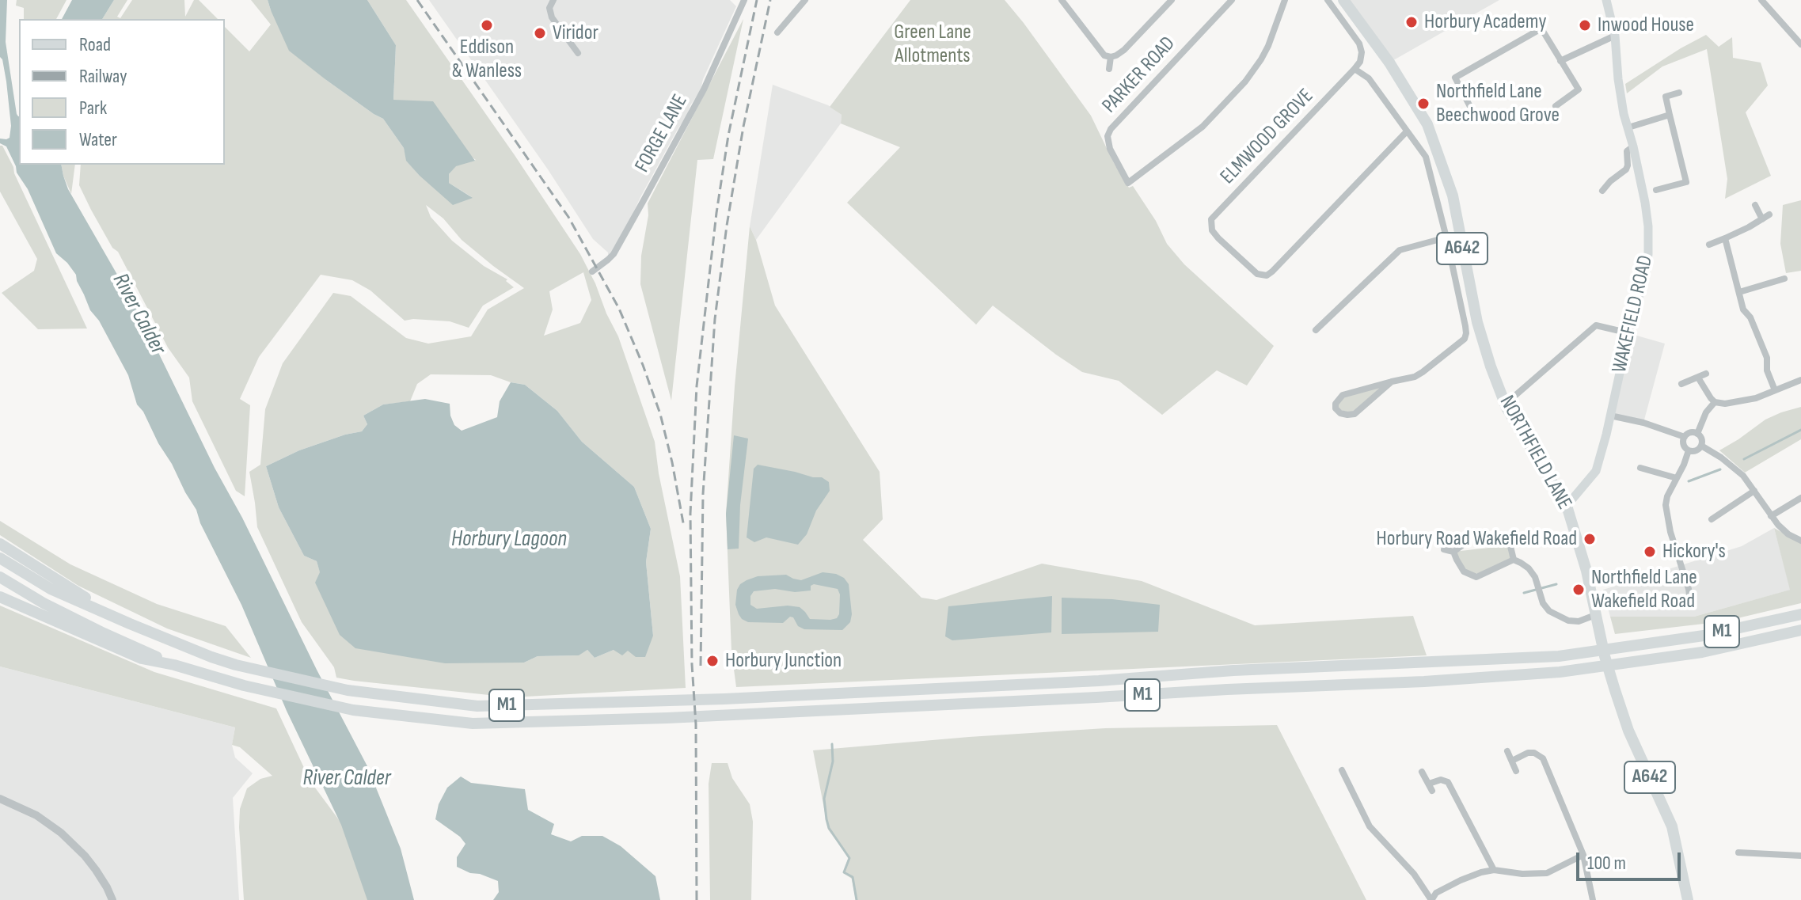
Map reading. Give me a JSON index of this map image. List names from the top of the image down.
{
  "streets": {
    "highway": ["A642", "NORTHFIELD LANE", "M1"],
    "main road": ["WAKEFIELD ROAD"],
    "street": ["PARKER ROAD", "FORGE LANE", "ELMWOOD GROVE"]
  },
  "crossings": [
    ["WAKEFIELD ROAD", "NORTHFIELD LANE"]
  ],
  "water": ["River Calder", "Horbury Lagoon"],
  "parks": ["Green Lane Allotments"],
  "places": [
    "Horbury Academy",
    "Eddison & Wanless",
    "Inwood House",
    "Viridor",
    "Northfield Lane Beechwood Grove",
    "Horbury Road Wakefield Road",
    "Hickory's",
    "Northfield Lane Wakefield Road",
    "Horbury Junction"
  ],
  "legend": [
    "Road",
    "Railway",
    "Park",
    "Water"
  ],
  "scale_bar": "100 m"
}
